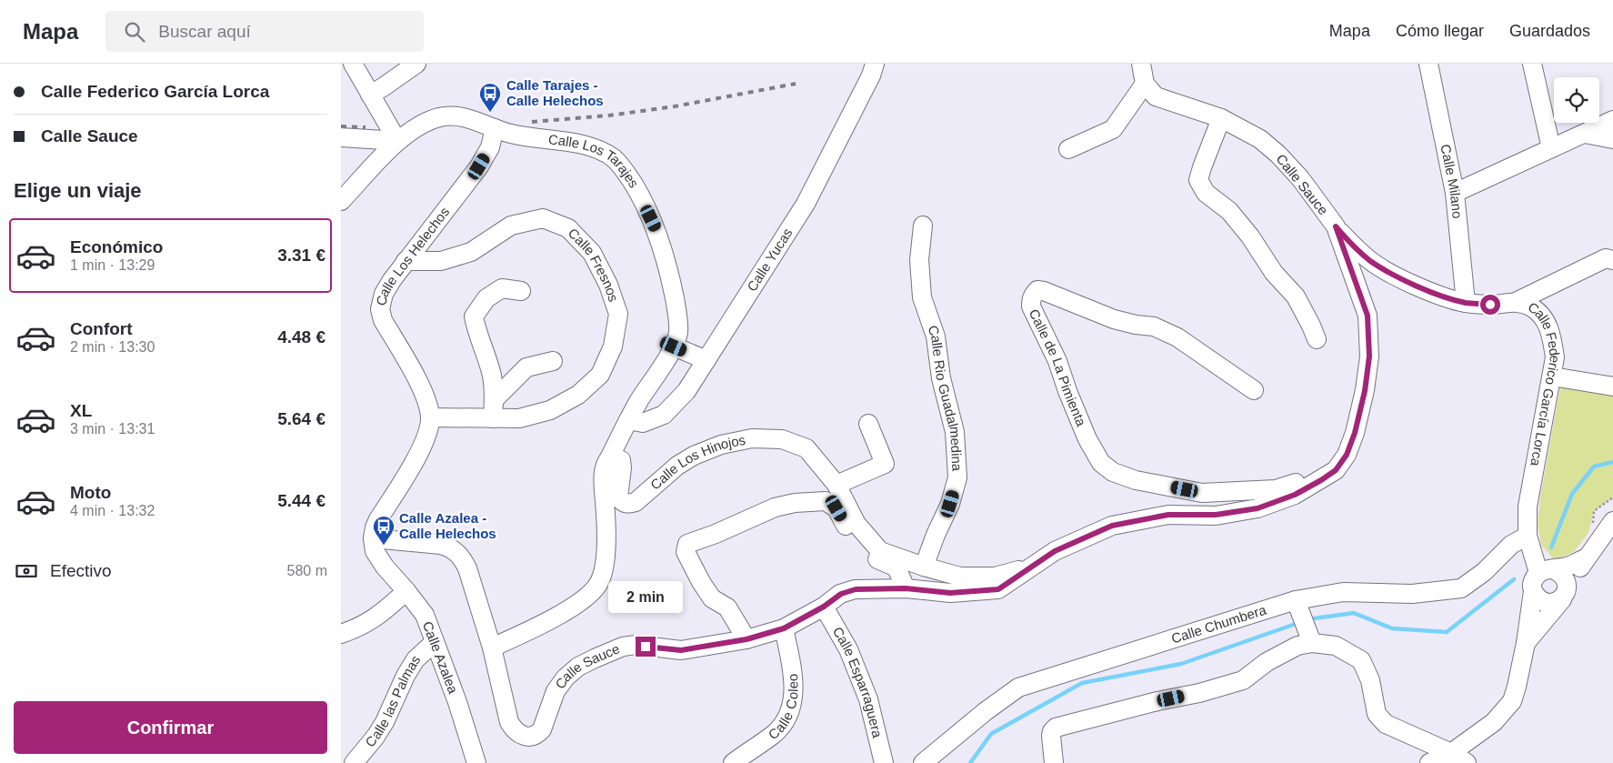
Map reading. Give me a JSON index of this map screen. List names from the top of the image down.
{
  "streets": {
    "street": [
      "Calle Los Tarajes",
      "Calle Milano",
      "Calle Sauce",
      "Calle Los Helechos",
      "Calle Yucas",
      "Calle Fresnos",
      "Calle de La Pimienta",
      "Calle Federico García Lorca",
      "Calle Rio Guadalmedina",
      "Calle Los Hinojos",
      "Calle Chumbera",
      "Calle Azalea",
      "Calle Esparraguera",
      "Calle las Palmas",
      "Calle Coleo"
    ]
  },
  "crossings": [
    ["Calle Los Tarajes", "Calle Los Helechos"],
    ["Calle Los Tarajes", "Calle Yucas"],
    ["Calle Los Tarajes", "Calle Los Hinojos"],
    ["Calle Milano", "Calle Federico García Lorca"],
    ["Calle Sauce", "Calle Los Helechos"],
    ["Calle Sauce", "Calle de La Pimienta"],
    ["Calle Sauce", "Calle Federico García Lorca"],
    ["Calle Sauce", "Calle Los Hinojos"],
    ["Calle Sauce", "Calle Azalea"],
    ["Calle Sauce", "Calle Esparraguera"],
    ["Calle Sauce", "Calle Coleo"],
    ["Calle Los Helechos", "Calle Fresnos"],
    ["Calle Los Helechos", "Calle Azalea"],
    ["Calle Federico García Lorca", "Calle Chumbera"],
    ["Calle Rio Guadalmedina", "Calle Los Hinojos"],
    ["Calle Azalea", "Calle las Palmas"]
  ],
  "places": {
    "bus stop": ["Calle Tarajes - Calle Helechos", "Calle Azalea - Calle Helechos"]
  },
  "page": {
    "header": "Mapa",
    "search": "Buscar aquí",
    "nav": ["Mapa", "Cómo llegar", "Guardados"],
    "banner": ["Calle Federico García Lorca", "Calle Sauce"],
    "heading": "Elige un viaje",
    "list": [
      {
        "name": "Económico",
        "note": "1 min · 13:29",
        "value": "3.31 €"
      },
      {
        "name": "Confort",
        "note": "2 min · 13:30",
        "value": "4.48 €"
      },
      {
        "name": "XL",
        "note": "3 min · 13:31",
        "value": "5.64 €"
      },
      {
        "name": "Moto",
        "note": "4 min · 13:32",
        "value": "5.44 €"
      }
    ],
    "pay": ["Efectivo", "580 m"],
    "bubble": "2 min",
    "buttons": "Confirmar"
  }
}
